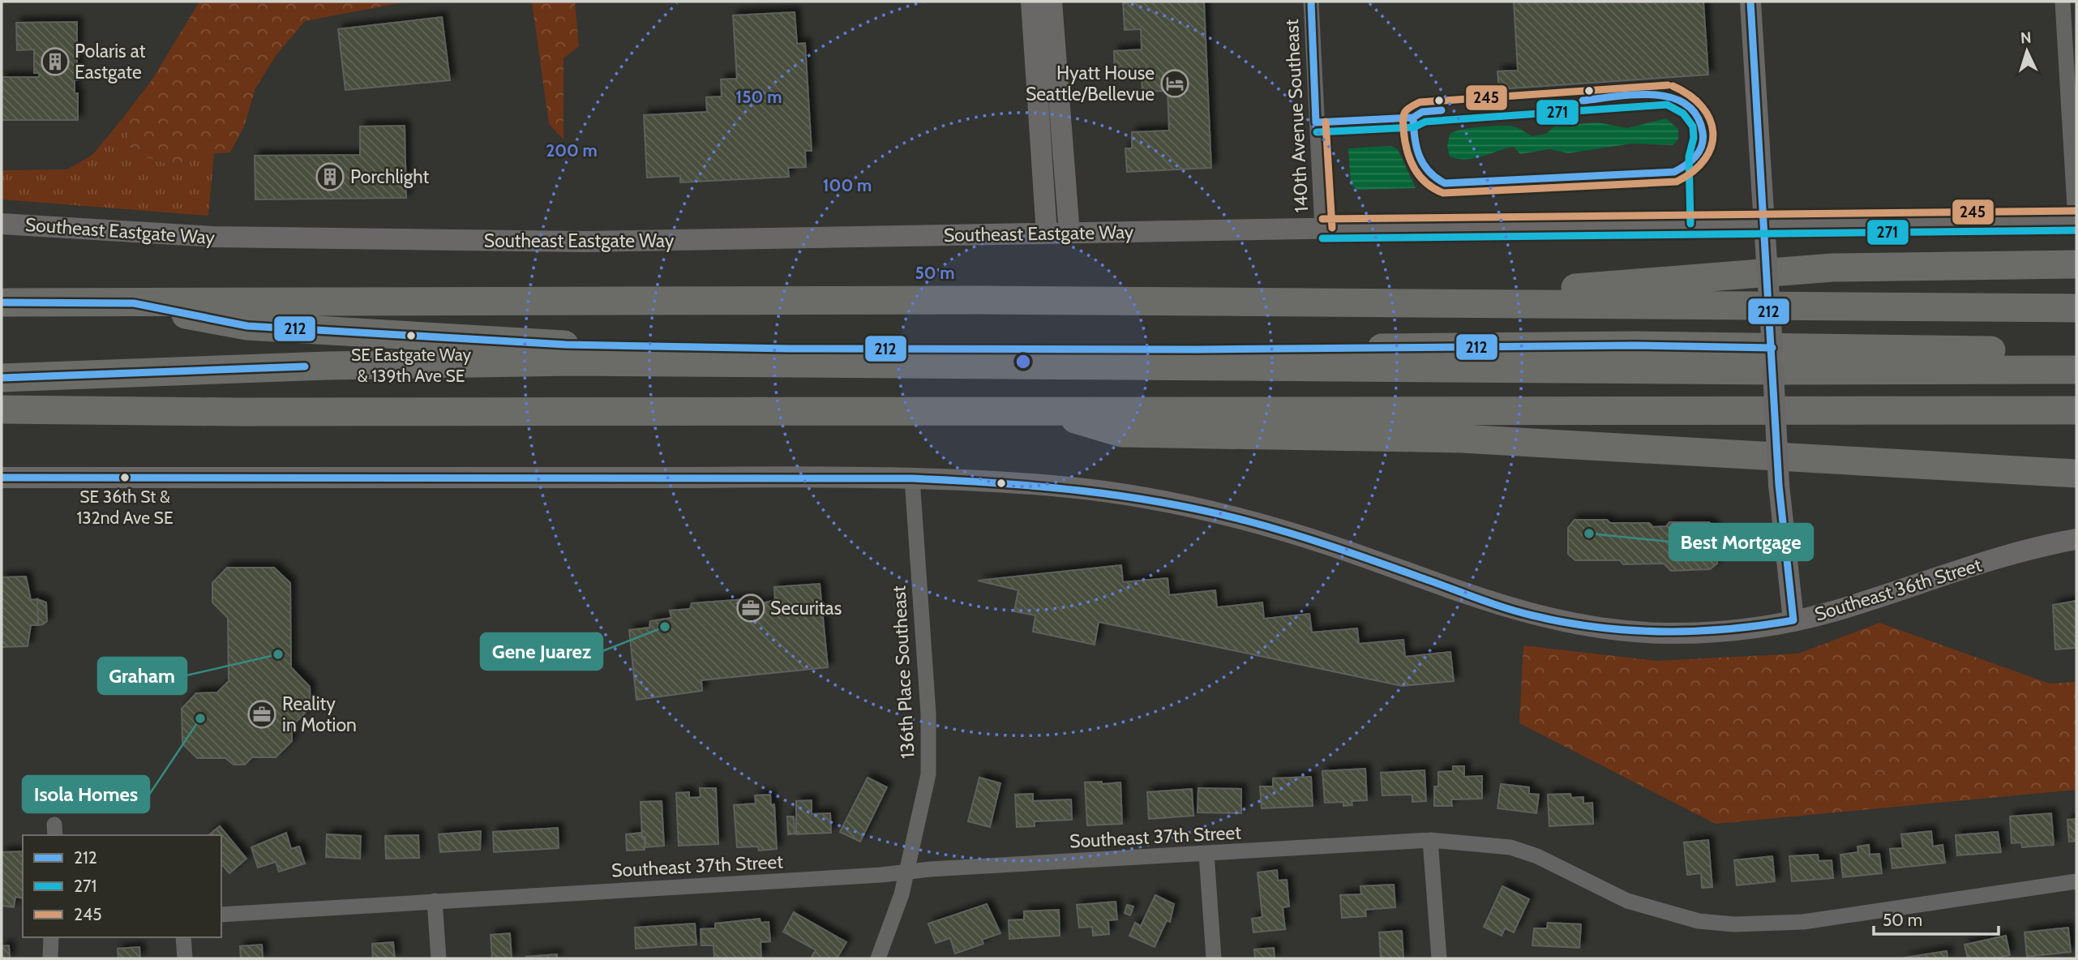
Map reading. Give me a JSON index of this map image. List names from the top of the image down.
{
  "streets": {
    "main road": ["Southeast Eastgate Way", "Southeast 36th Street"],
    "street": ["140th Avenue Southeast", "136th Place Southeast", "Southeast 37th Street"]
  },
  "crossings": [
    ["140th Avenue Southeast", "Southeast Eastgate Way"],
    ["Southeast 36th Street", "136th Place Southeast"],
    ["136th Place Southeast", "Southeast 37th Street"]
  ],
  "places": {
    "building": ["Polaris at Eastgate", "Porchlight"],
    "hotel": ["Hyatt House Seattle/Bellevue"],
    "other": [
      "SE Eastgate Way & 139th Ave SE",
      "SE 36th St & 132nd Ave SE",
      "Best Mortgage",
      "Gene Juarez",
      "Graham",
      "Isola Homes"
    ],
    "office": ["Securitas", "Reality in Motion"]
  },
  "lines": ["transit line 212", "transit line 245", "transit line 271"],
  "legend": ["212", "271", "245"],
  "scale_bar": "50 m",
  "north": "top",
  "rings": [
    "150 m",
    "200 m",
    "100 m",
    "50 m"
  ]
}
